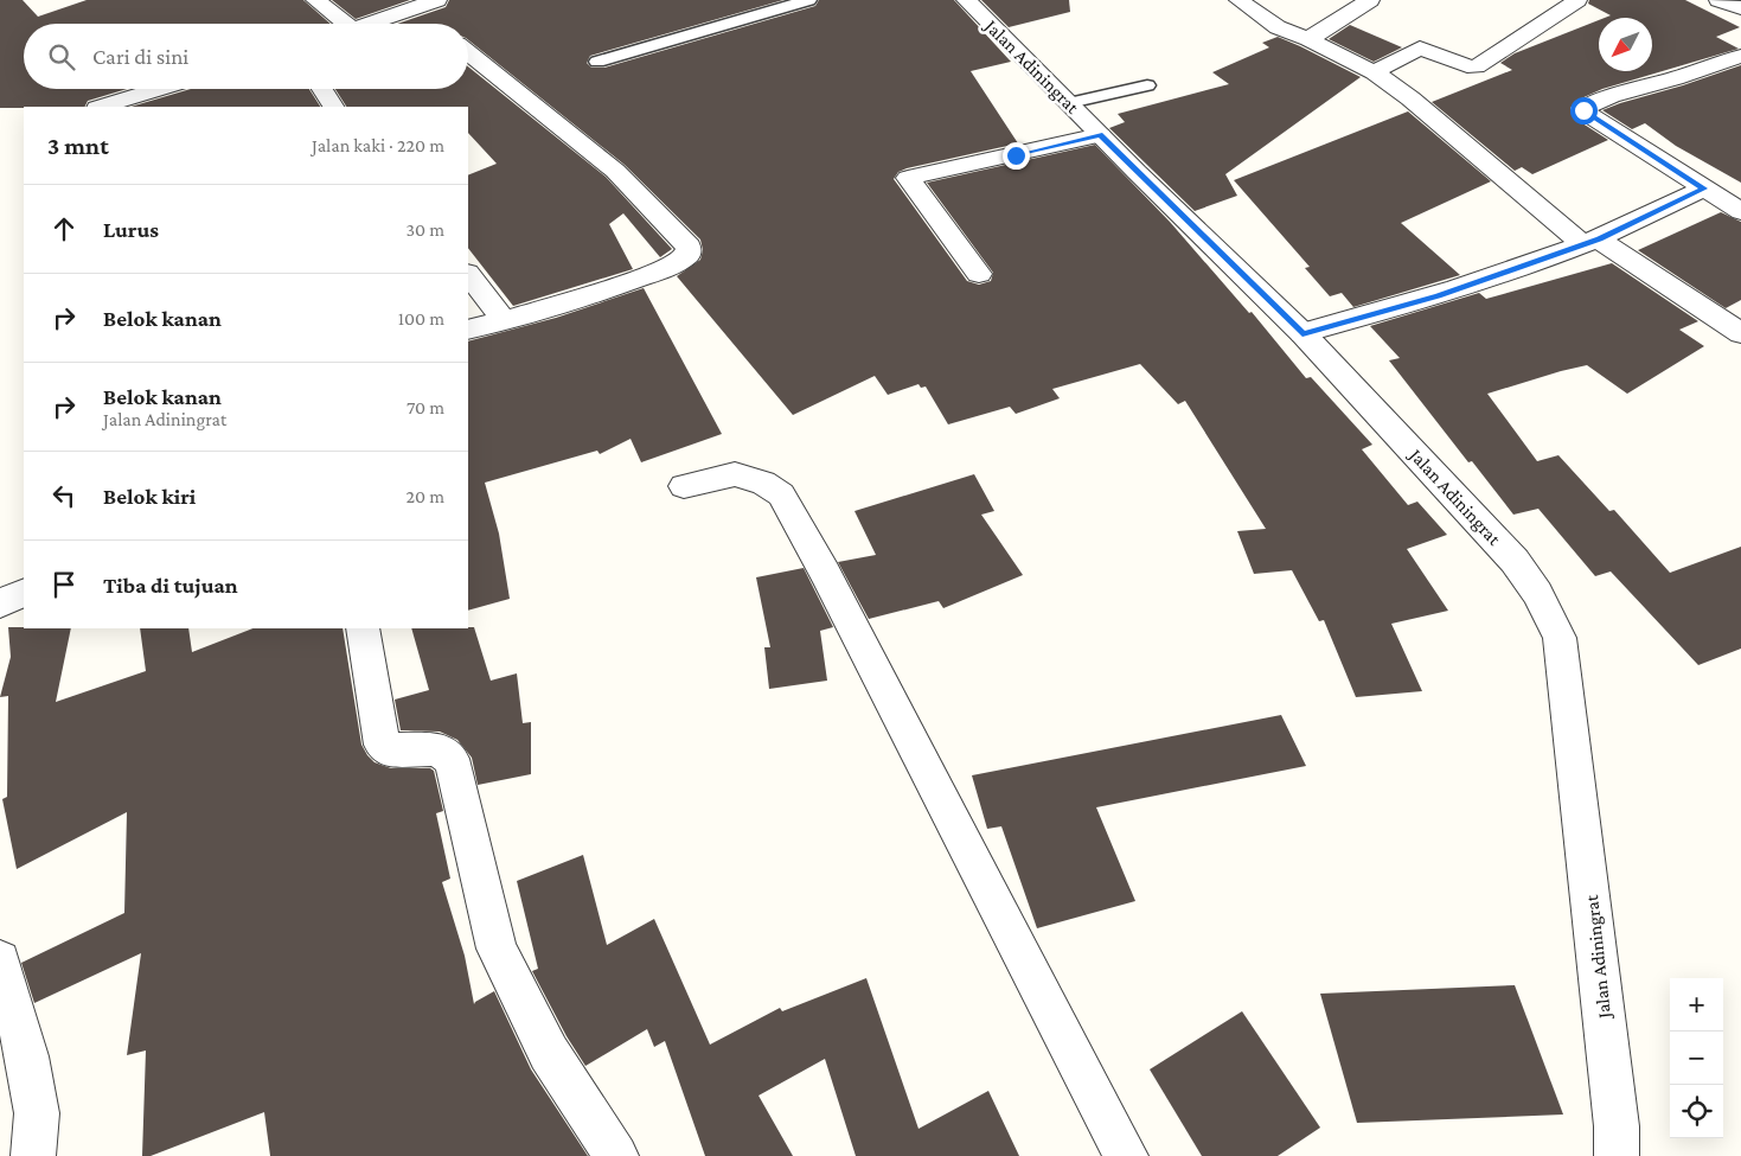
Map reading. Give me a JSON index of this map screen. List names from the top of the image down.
{
  "streets": {
    "street": ["Jalan Adiningrat"]
  },
  "north": "bottom left",
  "page": {
    "search": "Cari di sini",
    "heading": ["3 mnt", "Jalan kaki · 220 m"],
    "list": [
      ["Lurus", "30 m"],
      ["Belok kanan", "100 m"],
      ["Belok kanan", "Jalan Adiningrat", "70 m"],
      ["Belok kiri", "20 m"],
      "Tiba di tujuan"
    ],
    "map_buttons": ["+", "−"]
  }
}
